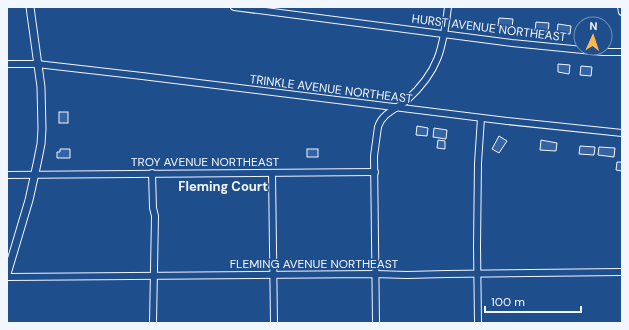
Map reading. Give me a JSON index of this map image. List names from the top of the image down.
{
  "streets": {
    "street": [
      "HURST AVENUE NORTHEAST",
      "TRINKLE AVENUE NORTHEAST",
      "TROY AVENUE NORTHEAST",
      "FLEMING AVENUE NORTHEAST"
    ]
  },
  "districts": ["Fleming Court"],
  "scale_bar": "100 m",
  "north": "top"
}
